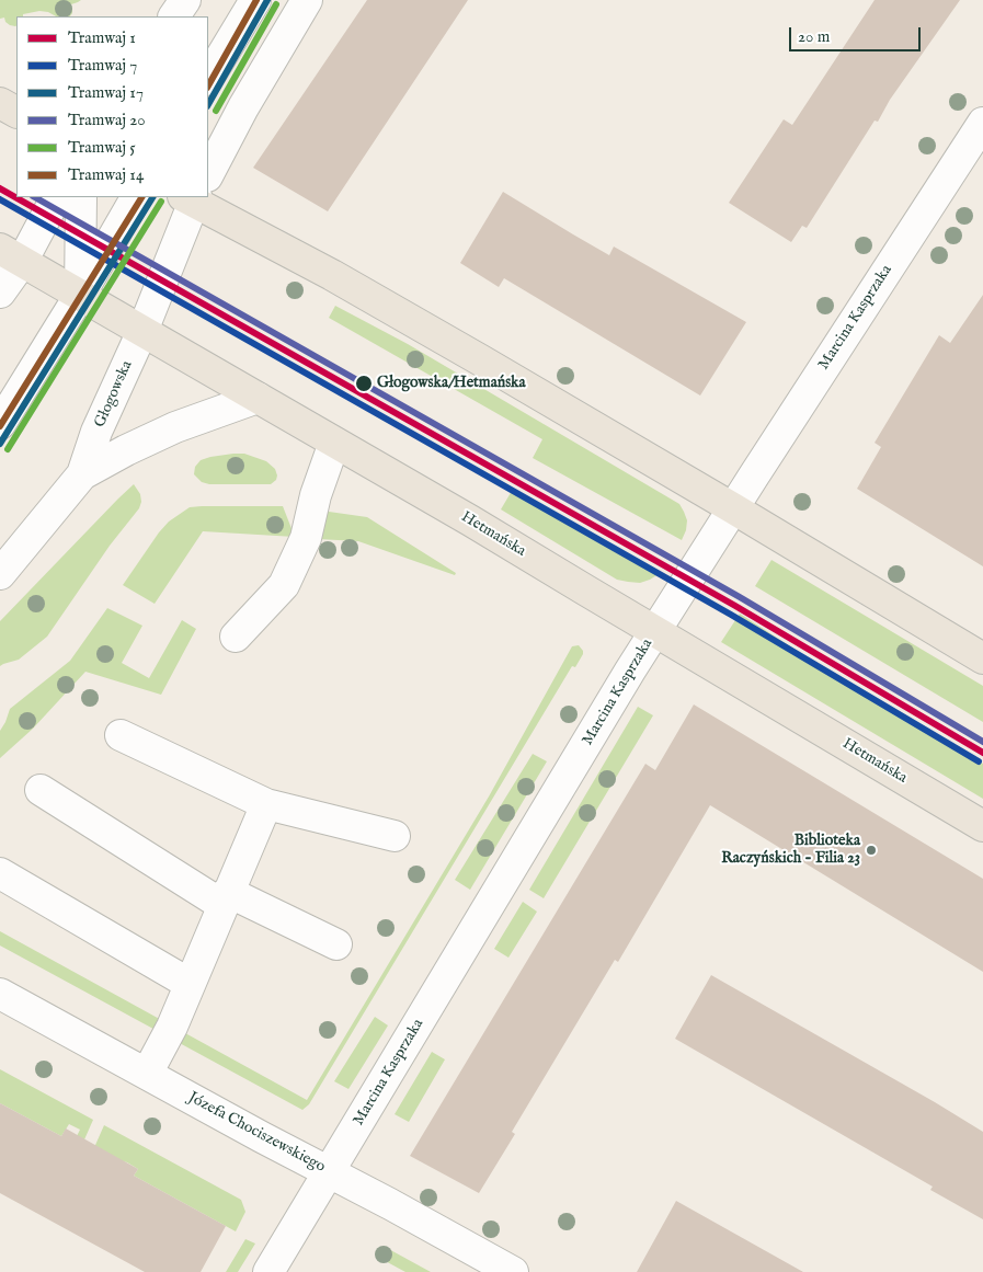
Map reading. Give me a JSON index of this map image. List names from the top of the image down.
{
  "streets": {
    "main road": ["Hetmańska"],
    "street": ["Marcina Kasprzaka", "Głogowska", "Józefa Chociszewskiego"]
  },
  "crossings": [
    ["Marcina Kasprzaka", "Hetmańska"],
    ["Marcina Kasprzaka", "Józefa Chociszewskiego"],
    ["Głogowska", "Hetmańska"]
  ],
  "places": ["Głogowska/Hetmańska", "Biblioteka Raczyńskich - Filia 23"],
  "lines": [
    "tram line 17",
    "tram line 14",
    "tram line 5",
    "tram line 1",
    "tram line 20",
    "tram line 7"
  ],
  "legend": [
    "Tramwaj 1",
    "Tramwaj 7",
    "Tramwaj 17",
    "Tramwaj 20",
    "Tramwaj 5",
    "Tramwaj 14"
  ],
  "scale_bar": "20 m"
}
